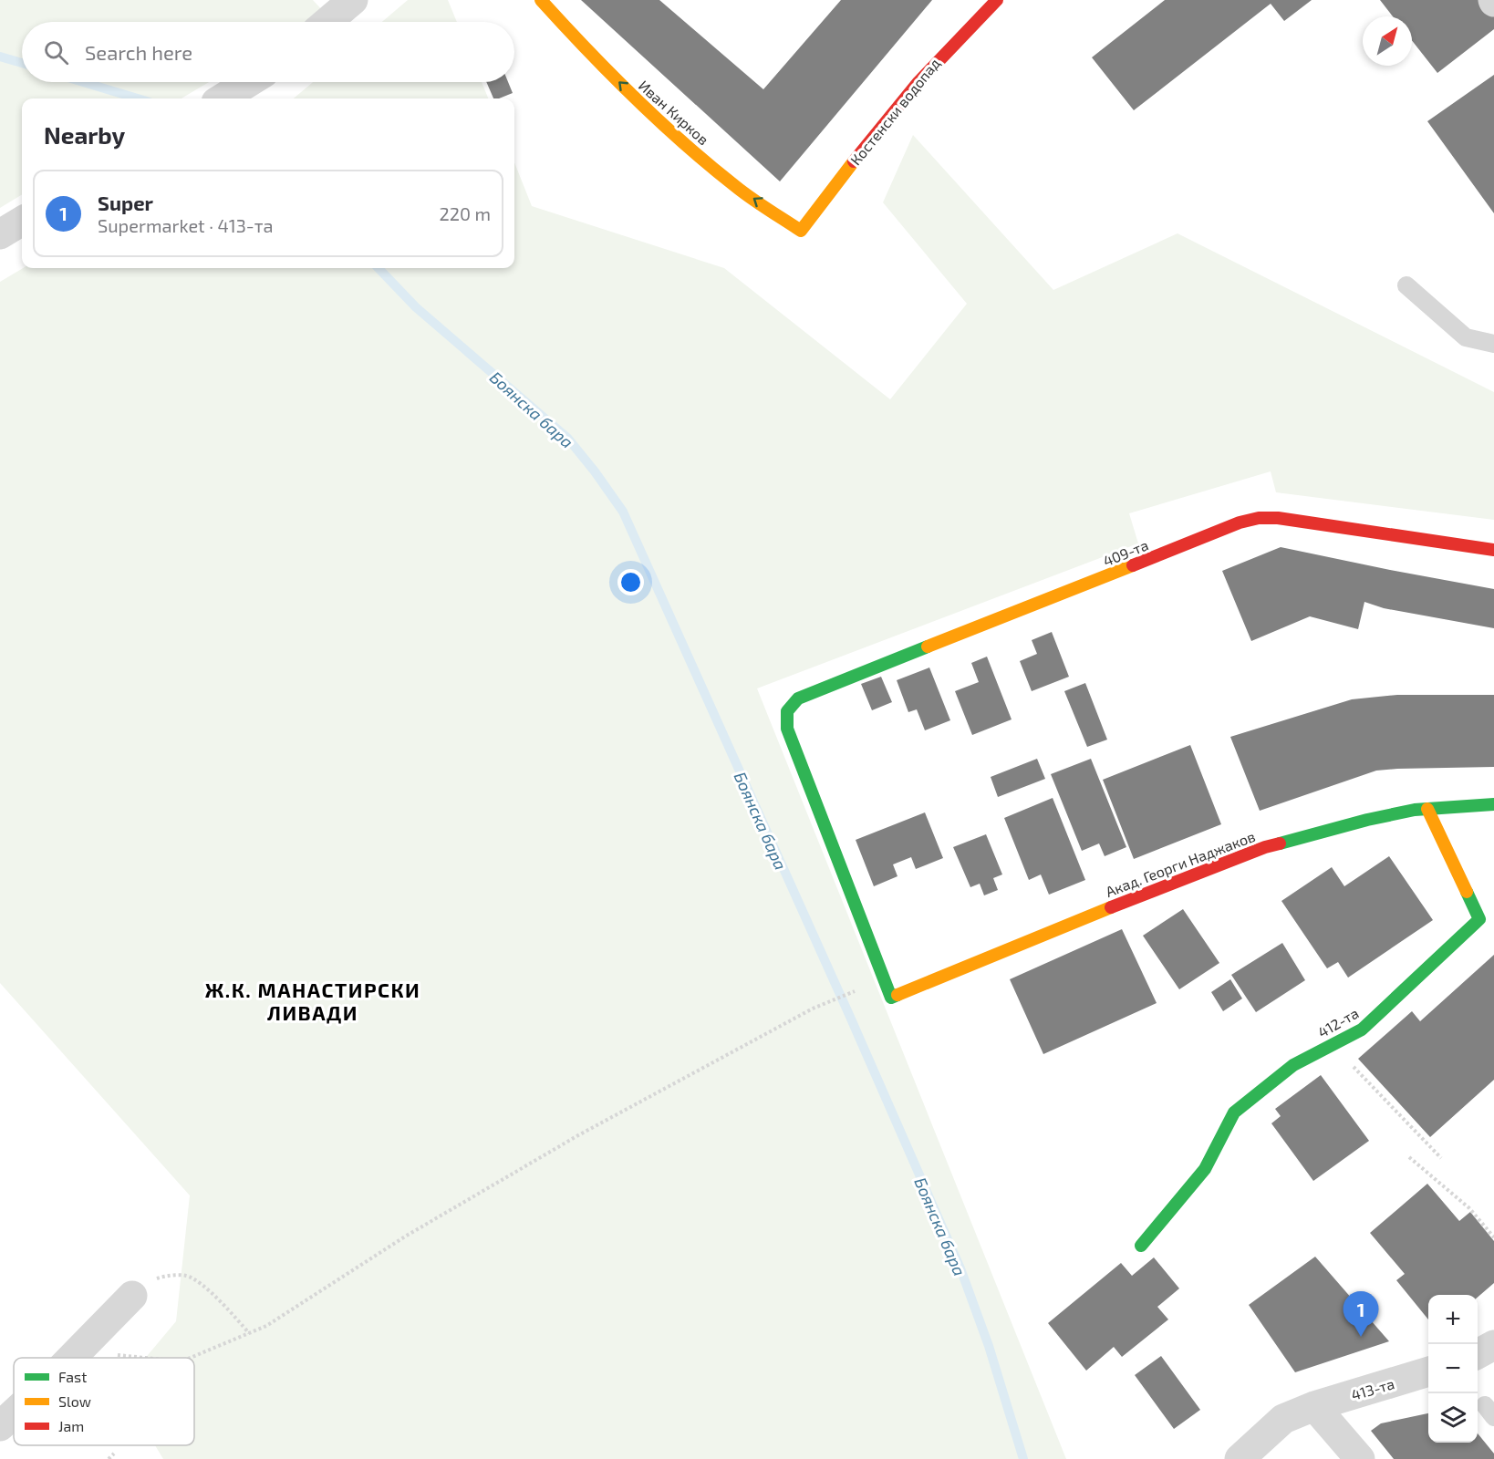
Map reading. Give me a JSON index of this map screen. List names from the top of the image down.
{
  "streets": {
    "street": [
      "Костенски водопад",
      "Иван Кирков",
      "409-та",
      "Акад. Георги Наджаков",
      "412-та",
      "413-та"
    ]
  },
  "crossings": [
    ["Костенски водопад", "Иван Кирков"],
    ["409-та", "Акад. Георги Наджаков"],
    ["Акад. Георги Наджаков", "412-та"]
  ],
  "one_way": ["Иван Кирков"],
  "districts": ["Ж.К. МАНАСТИРСКИ ЛИВАДИ"],
  "water": ["Боянска бара"],
  "legend": ["Fast", "Slow", "Jam"],
  "north": "top right",
  "page": {
    "search": "Search here",
    "heading": "Nearby",
    "list": [
      {
        "mark": "1",
        "name": "Super",
        "note": "Supermarket · 413-та",
        "value": "220 m"
      }
    ],
    "pins": "1",
    "map_buttons": ["+", "−"]
  }
}
